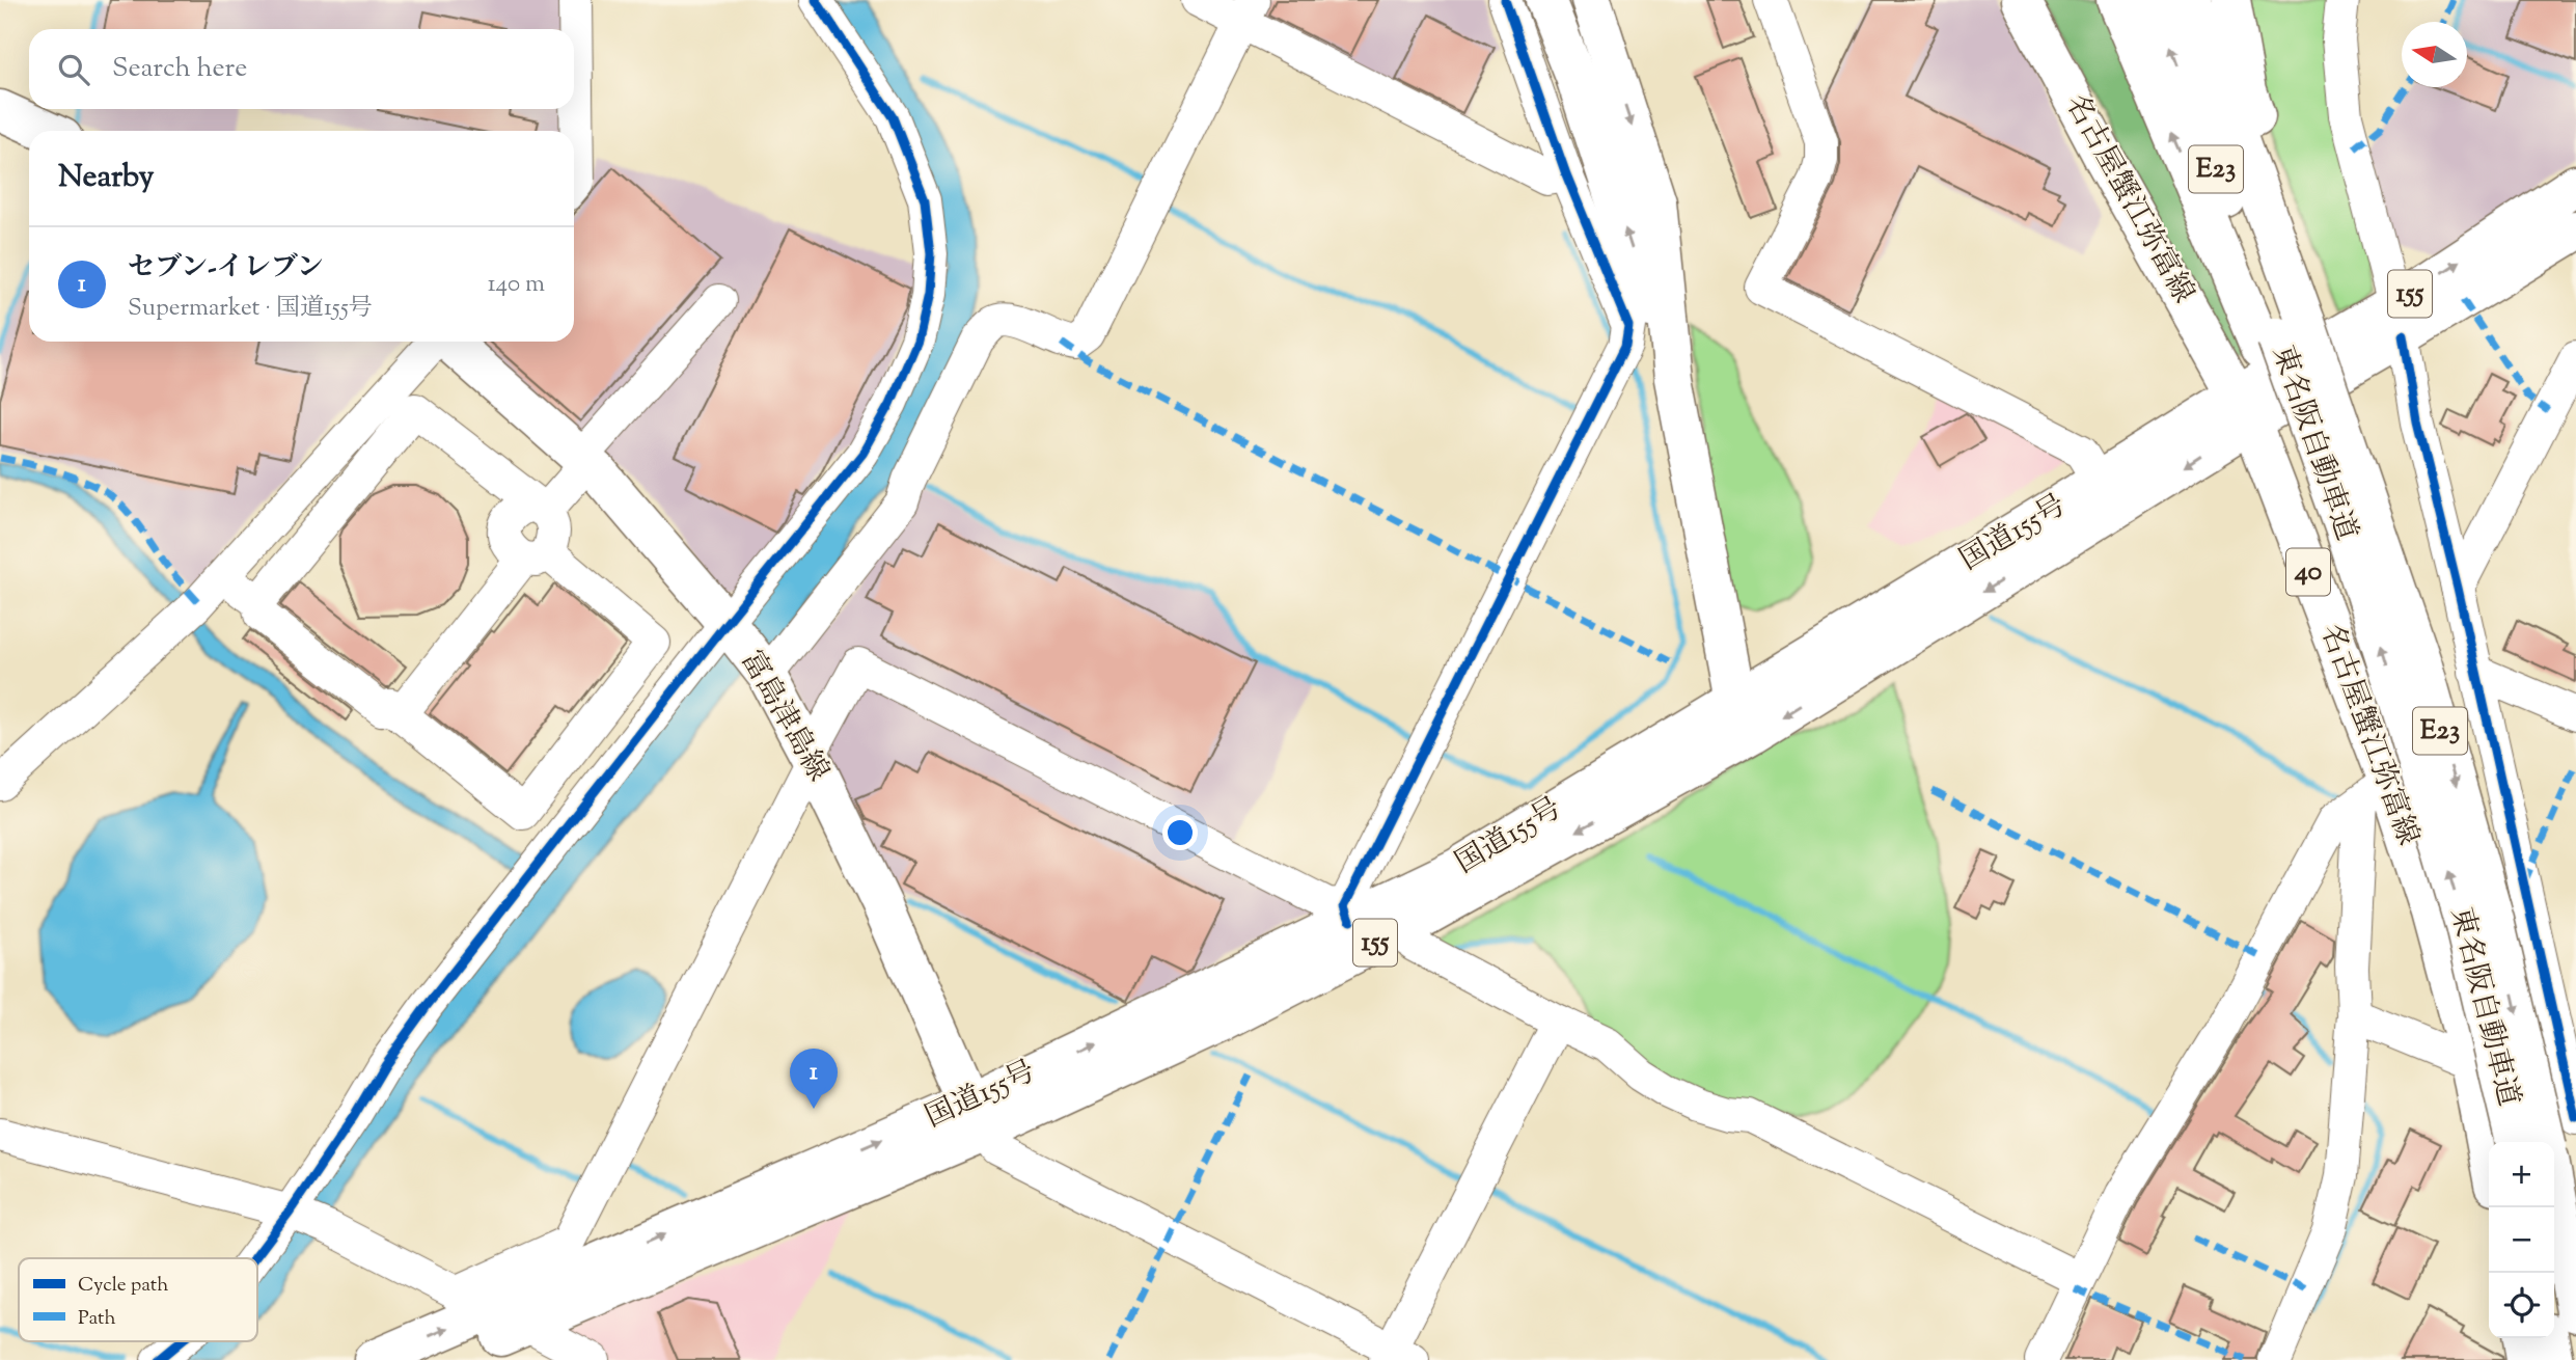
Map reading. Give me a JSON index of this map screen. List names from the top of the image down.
{
  "streets": {
    "main road": [
      "E23",
      "名古屋蟹江弥富線",
      "155",
      "東名阪自動車道",
      "国道155号",
      "40",
      "富島津島線"
    ]
  },
  "crossings": [
    ["名古屋蟹江弥富線", "国道155号"],
    ["国道155号", "富島津島線"]
  ],
  "legend": ["Cycle path", "Path"],
  "north": "left",
  "page": {
    "search": "Search here",
    "heading": "Nearby",
    "list": [
      {
        "mark": "1",
        "name": "セブン-イレブン",
        "note": "Supermarket · 国道155号",
        "value": "140 m"
      }
    ],
    "pins": "1",
    "map_buttons": ["+", "−"]
  }
}
